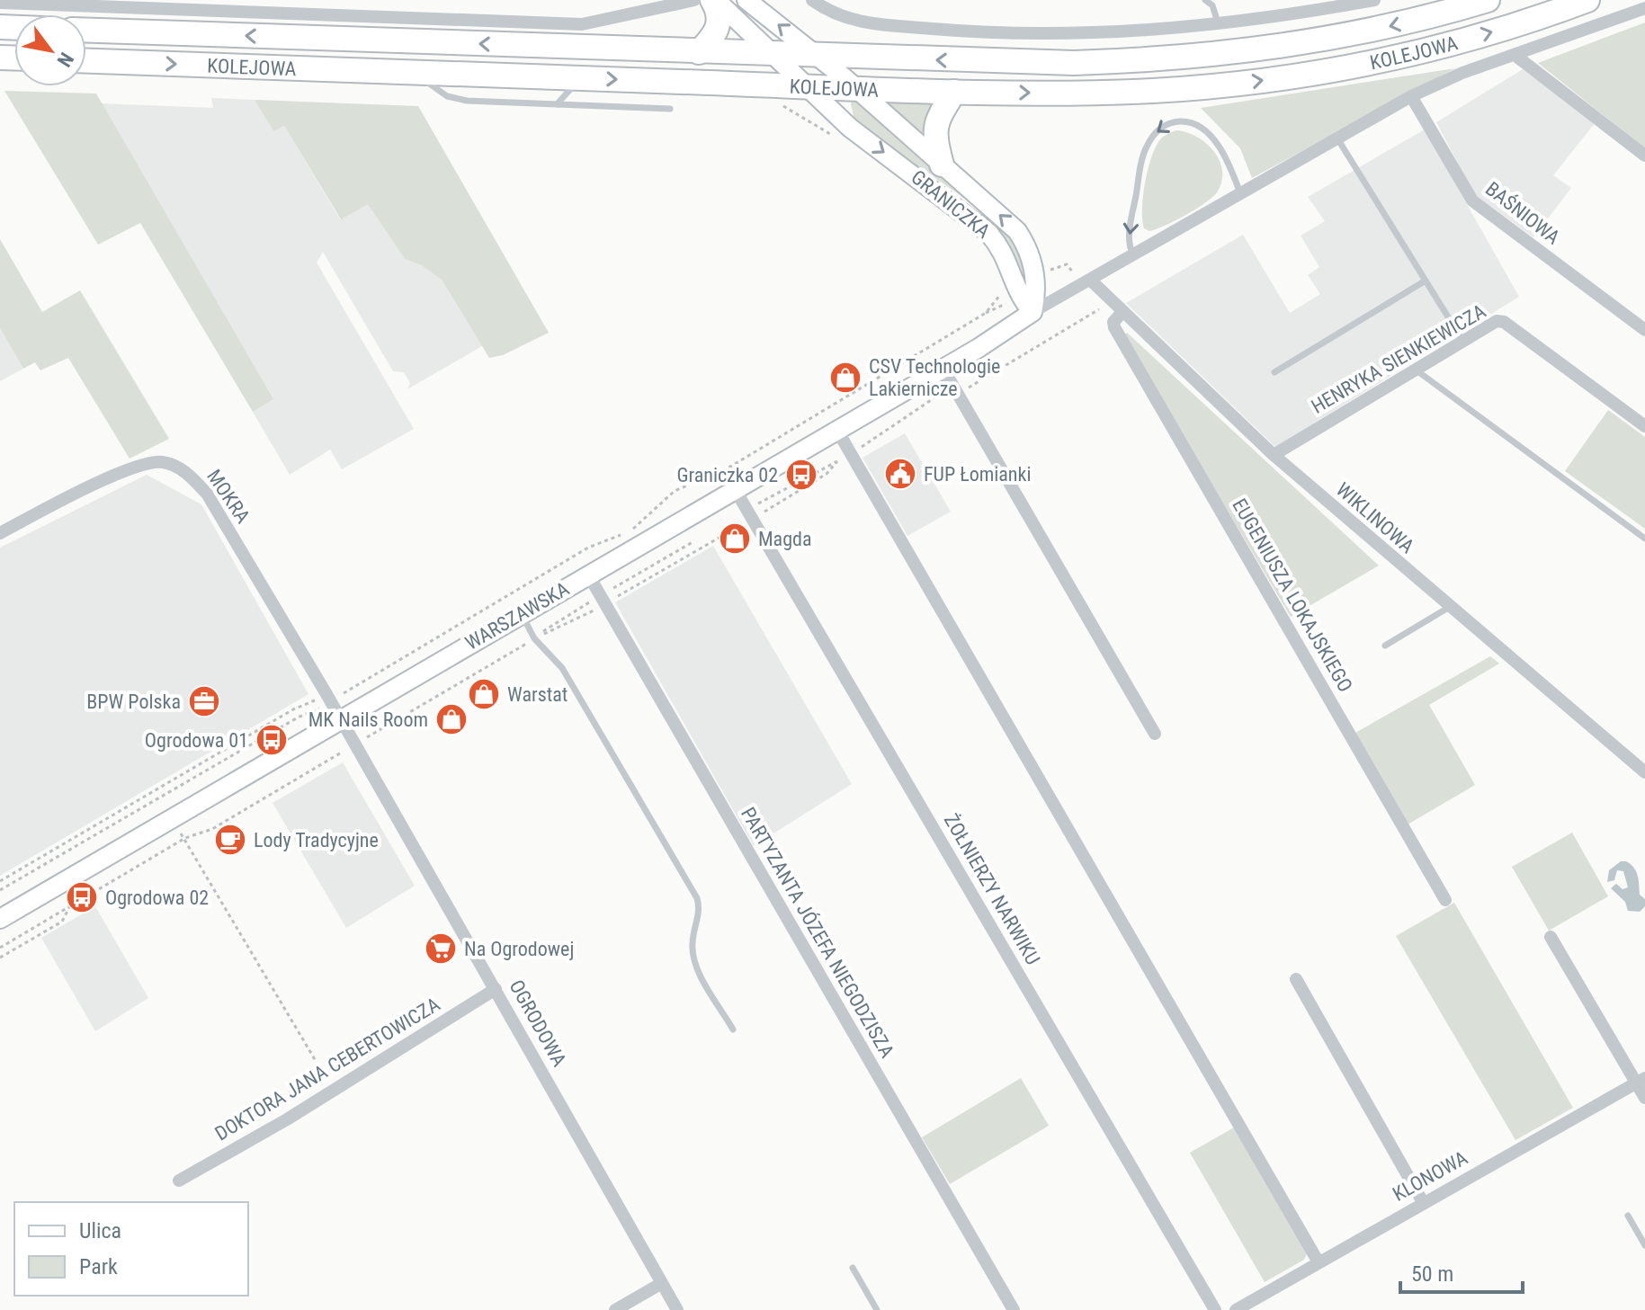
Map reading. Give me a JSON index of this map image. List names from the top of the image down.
{
  "streets": {
    "highway": ["KOLEJOWA"],
    "street": [
      "GRANICZKA",
      "BAŚNIOWA",
      "HENRYKA SIENKIEWICZA",
      "MOKRA",
      "WIKLINOWA",
      "EUGENIUSZA LOKAJSKIEGO",
      "WARSZAWSKA",
      "ŻOŁNIERZY NARWIKU",
      "PARTYZANTA JÓZEFA NIEGODZISZA",
      "OGRODOWA",
      "DOKTORA JANA CEBERTOWICZA",
      "KLONOWA"
    ]
  },
  "crossings": [
    ["KOLEJOWA", "GRANICZKA"],
    ["KOLEJOWA", "BAŚNIOWA"],
    ["KOLEJOWA", "WIKLINOWA"],
    ["KOLEJOWA", "WARSZAWSKA"],
    ["GRANICZKA", "WARSZAWSKA"],
    ["HENRYKA SIENKIEWICZA", "WIKLINOWA"],
    ["MOKRA", "WARSZAWSKA"],
    ["MOKRA", "OGRODOWA"],
    ["WIKLINOWA", "EUGENIUSZA LOKAJSKIEGO"],
    ["WARSZAWSKA", "ŻOŁNIERZY NARWIKU"],
    ["WARSZAWSKA", "PARTYZANTA JÓZEFA NIEGODZISZA"],
    ["WARSZAWSKA", "OGRODOWA"],
    ["OGRODOWA", "DOKTORA JANA CEBERTOWICZA"]
  ],
  "places": {
    "shop": [
      "CSV Technologie Lakiernicze",
      "Magda",
      "Warstat",
      "MK Nails Room"
    ],
    "public building": ["FUP Łomianki"],
    "bus stop": ["Graniczka 02", "Ogrodowa 01", "Ogrodowa 02"],
    "office": ["BPW Polska"],
    "cafe": ["Lody Tradycyjne"],
    "supermarket": ["Na Ogrodowej"]
  },
  "legend": ["Ulica", "Park"],
  "scale_bar": "50 m",
  "north": "bottom right"
}
